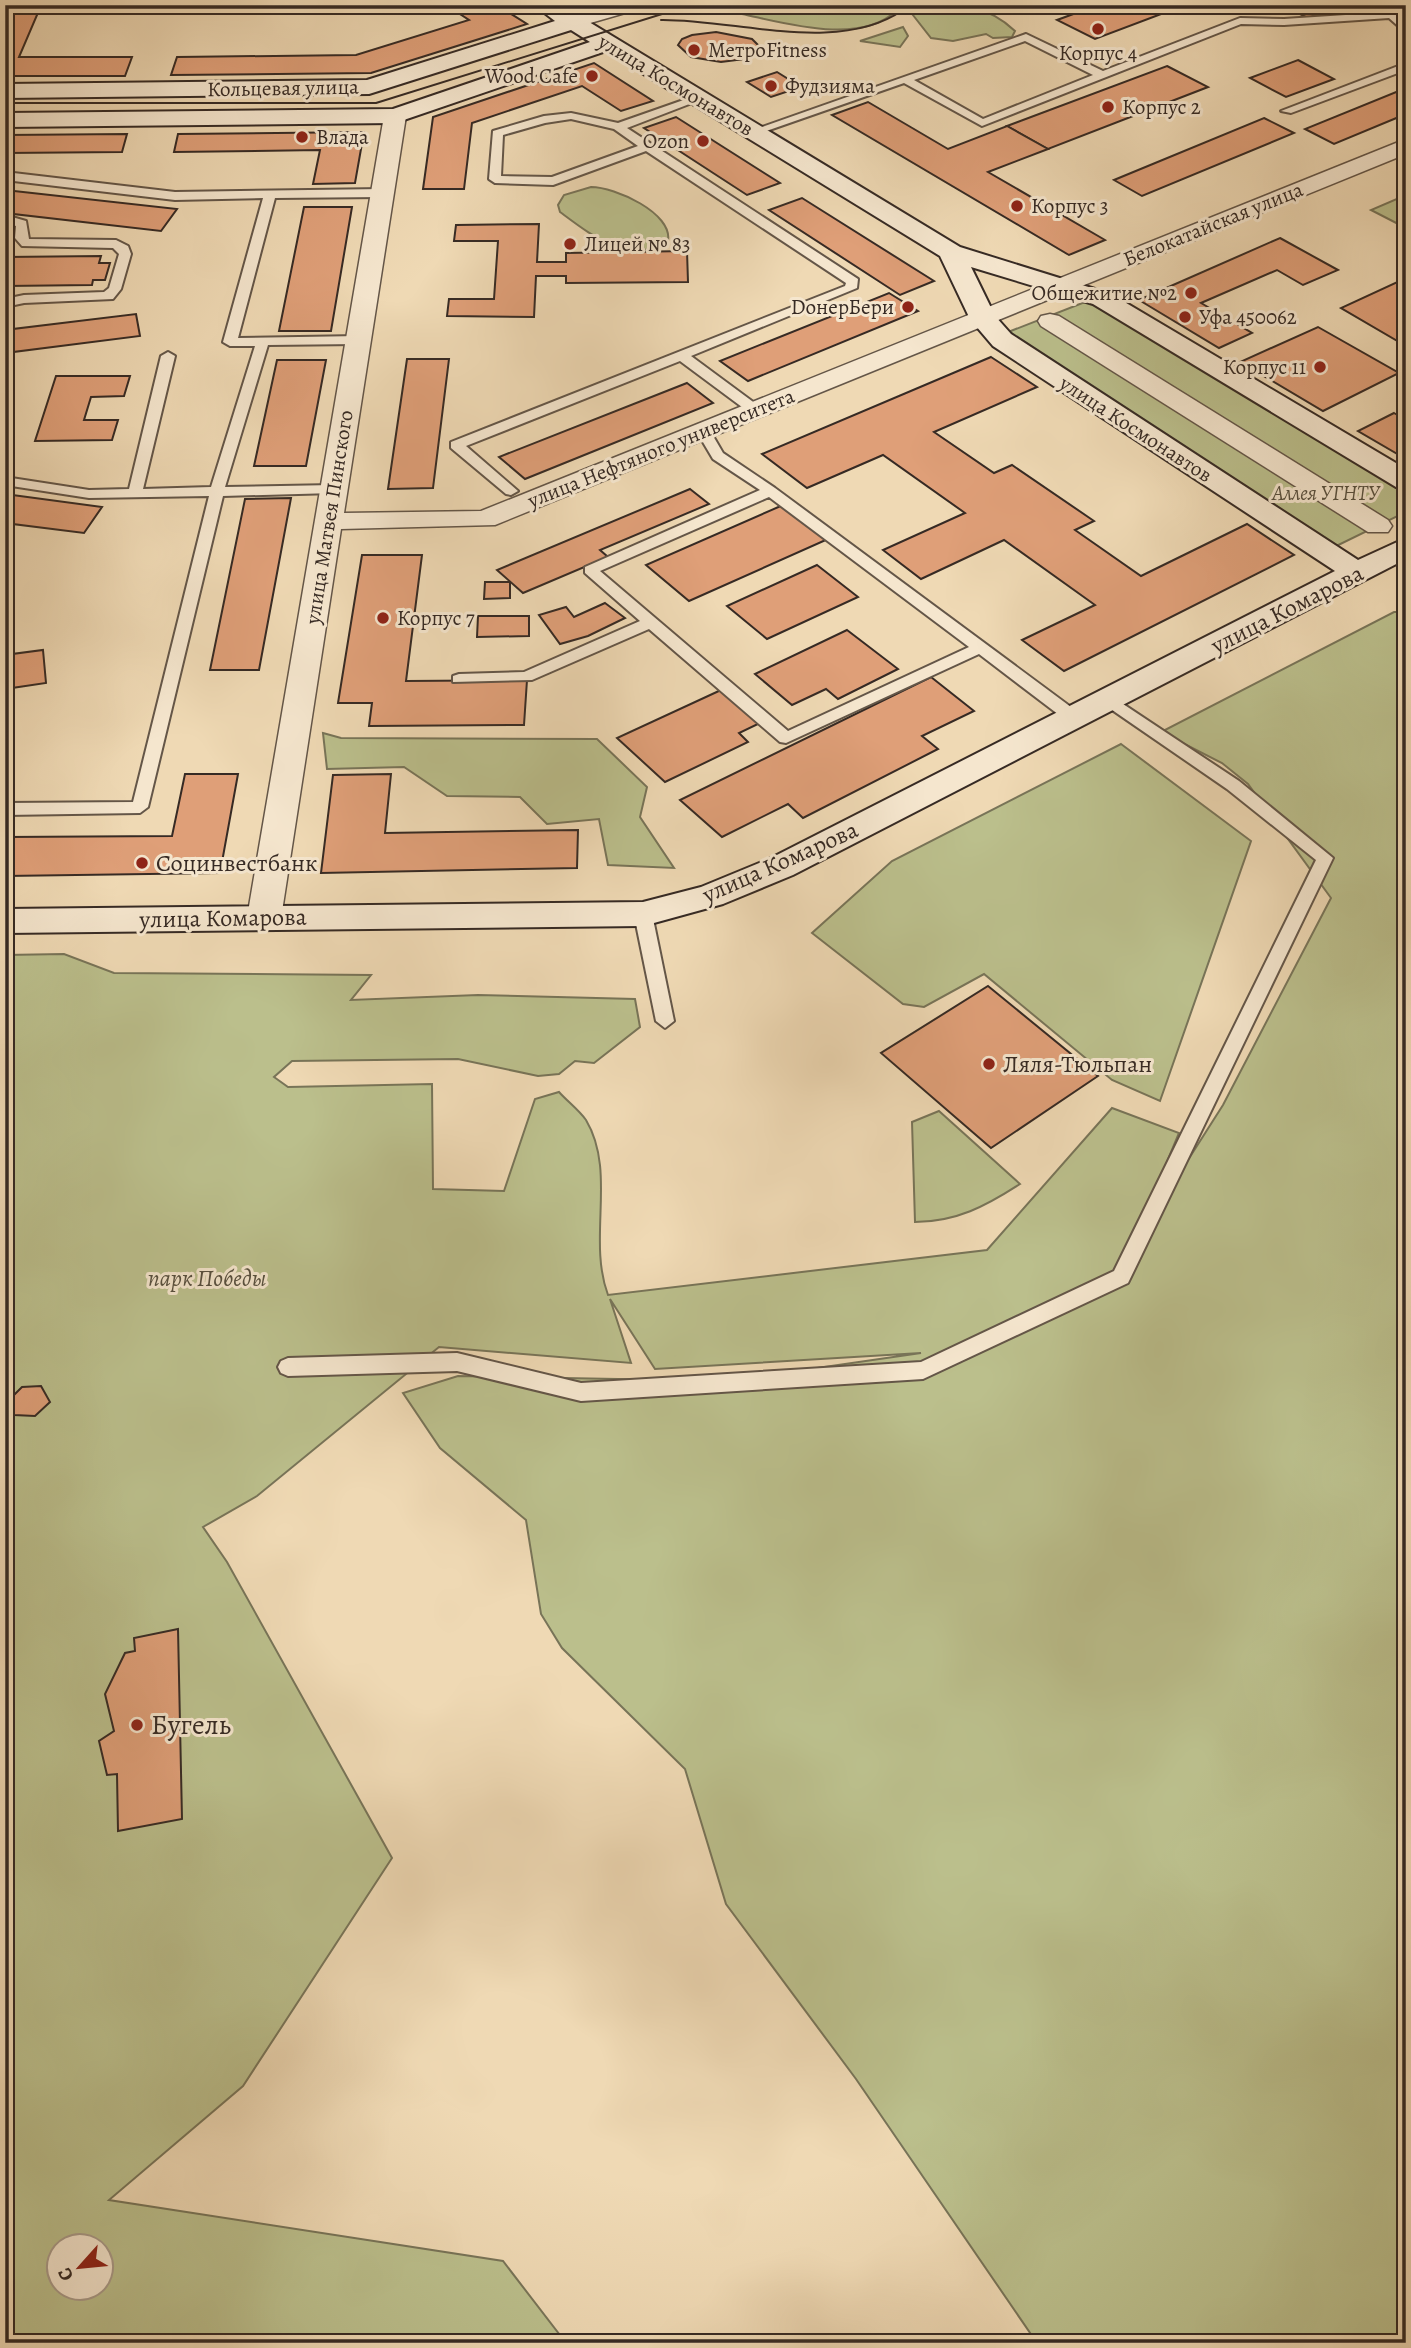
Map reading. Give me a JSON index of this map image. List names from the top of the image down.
{
  "streets": {
    "main road": ["улица Космонавтов", "Кольцевая улица", "улица Комарова"],
    "street": ["Белокатайская улица", "улица Нефтяного университета", "улица Матвея Пинского"]
  },
  "crossings": [
    ["улица Космонавтов", "Кольцевая улица"],
    ["улица Космонавтов", "Белокатайская улица"],
    ["улица Космонавтов", "улица Нефтяного университета"],
    ["улица Космонавтов", "улица Комарова"],
    ["Кольцевая улица", "улица Матвея Пинского"],
    ["Белокатайская улица", "улица Нефтяного университета"],
    ["улица Нефтяного университета", "улица Матвея Пинского"],
    ["улица Матвея Пинского", "улица Комарова"]
  ],
  "parks": ["Аллея УГНТУ", "парк Победы"],
  "places": [
    "Корпус 4",
    "МетроFitness",
    "Wood Cafe",
    "Фудзияма",
    "Корпус 2",
    "Влада",
    "Ozon",
    "Корпус 3",
    "Лицей № 83",
    "Общежитие №2",
    "DонерБери",
    "Уфа 450062",
    "Корпус 11",
    "Корпус 7",
    "Социнвестбанк",
    "Ляля-Тюльпан",
    "Бугель"
  ],
  "north": "bottom left"
}
